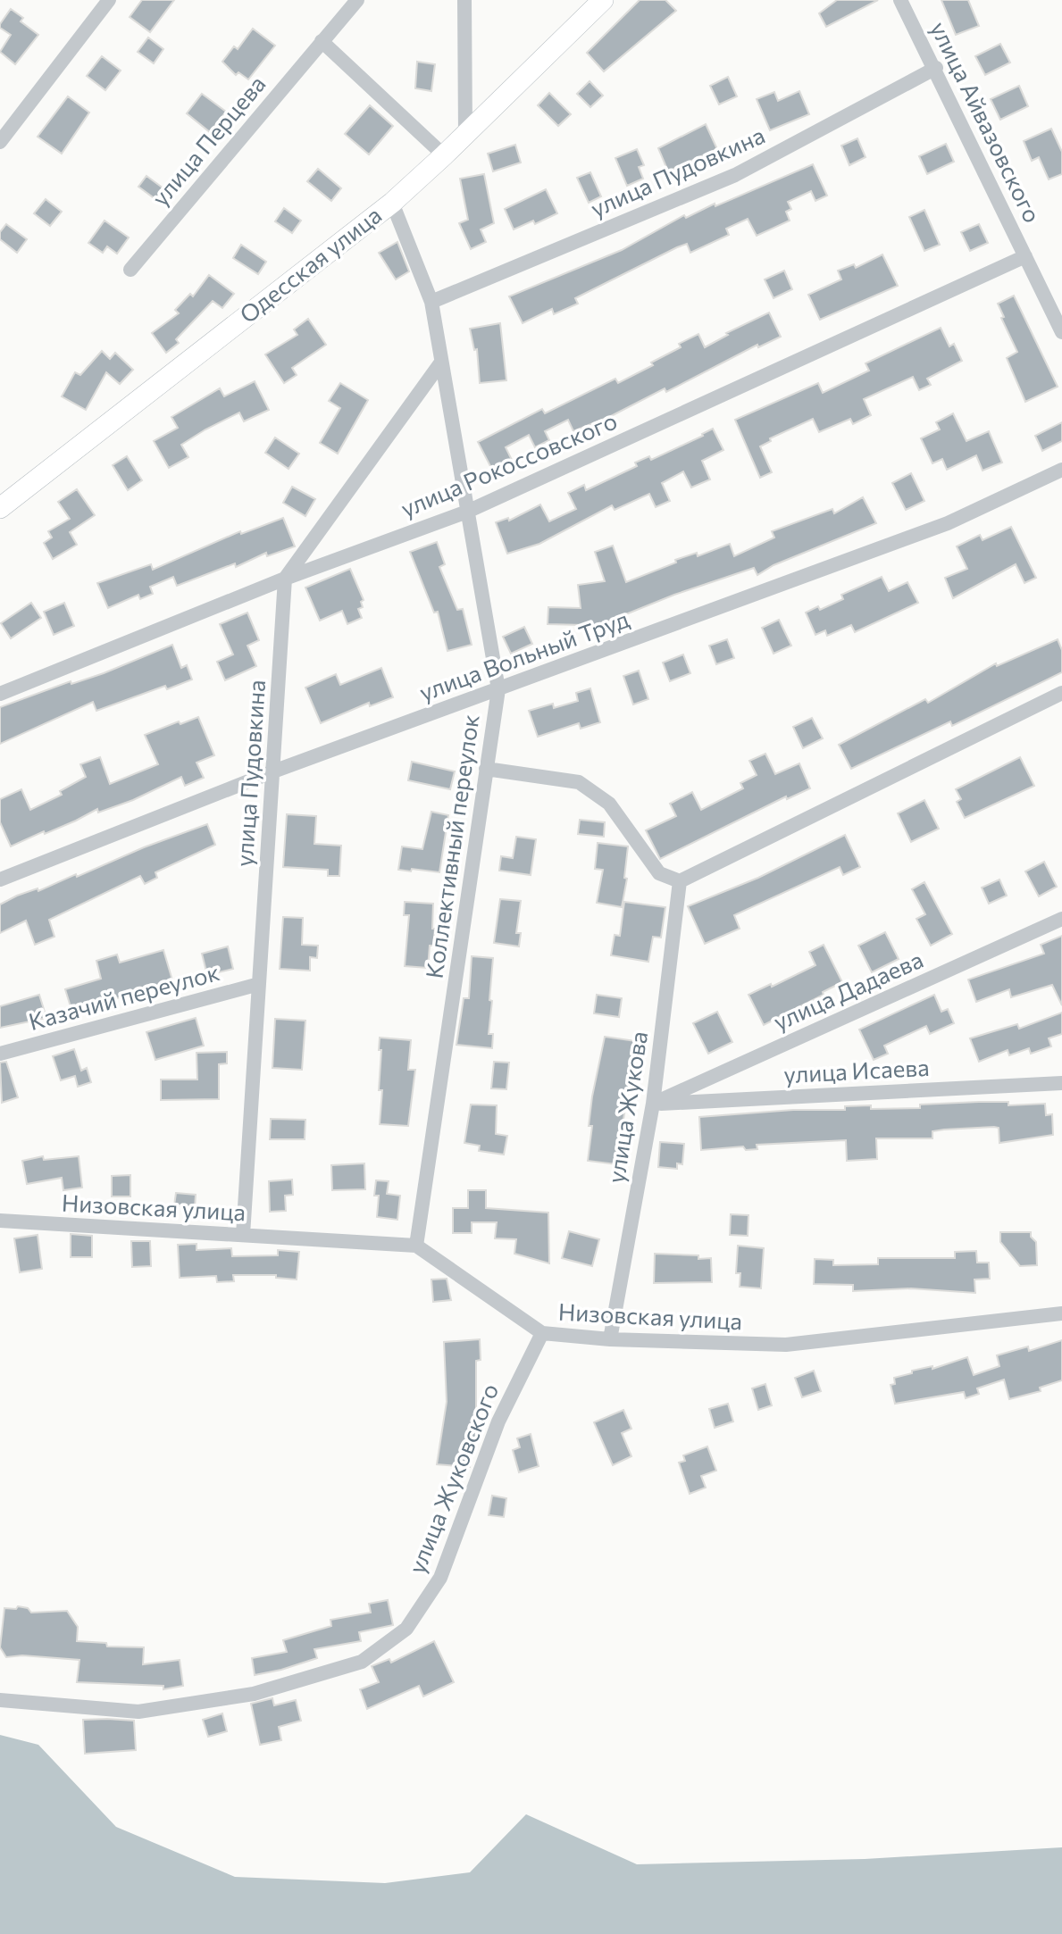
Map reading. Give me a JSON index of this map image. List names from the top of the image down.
{
  "streets": {
    "main road": ["Одесская улица"],
    "street": [
      "улица Айвазовского",
      "улица Перцева",
      "улица Пудовкина",
      "улица Рокоссовского",
      "улица Вольный Труд",
      "Коллективный переулок",
      "улица Дадаева",
      "Казачий переулок",
      "улица Исаева",
      "улица Жукова",
      "Низовская улица",
      "улица Жуковского"
    ]
  },
  "crossings": [
    ["улица Айвазовского", "улица Пудовкина"],
    ["улица Айвазовского", "улица Рокоссовского"],
    ["улица Пудовкина", "улица Рокоссовского"],
    ["улица Пудовкина", "улица Вольный Труд"],
    ["улица Пудовкина", "Коллективный переулок"],
    ["улица Пудовкина", "Казачий переулок"],
    ["улица Пудовкина", "Низовская улица"],
    ["Одесская улица", "Коллективный переулок"],
    ["улица Рокоссовского", "Коллективный переулок"],
    ["улица Вольный Труд", "Коллективный переулок"],
    ["Коллективный переулок", "Низовская улица"],
    ["улица Дадаева", "улица Исаева"],
    ["улица Дадаева", "улица Жукова"],
    ["улица Исаева", "улица Жукова"],
    ["улица Жукова", "Низовская улица"],
    ["Низовская улица", "улица Жуковского"]
  ]
}
